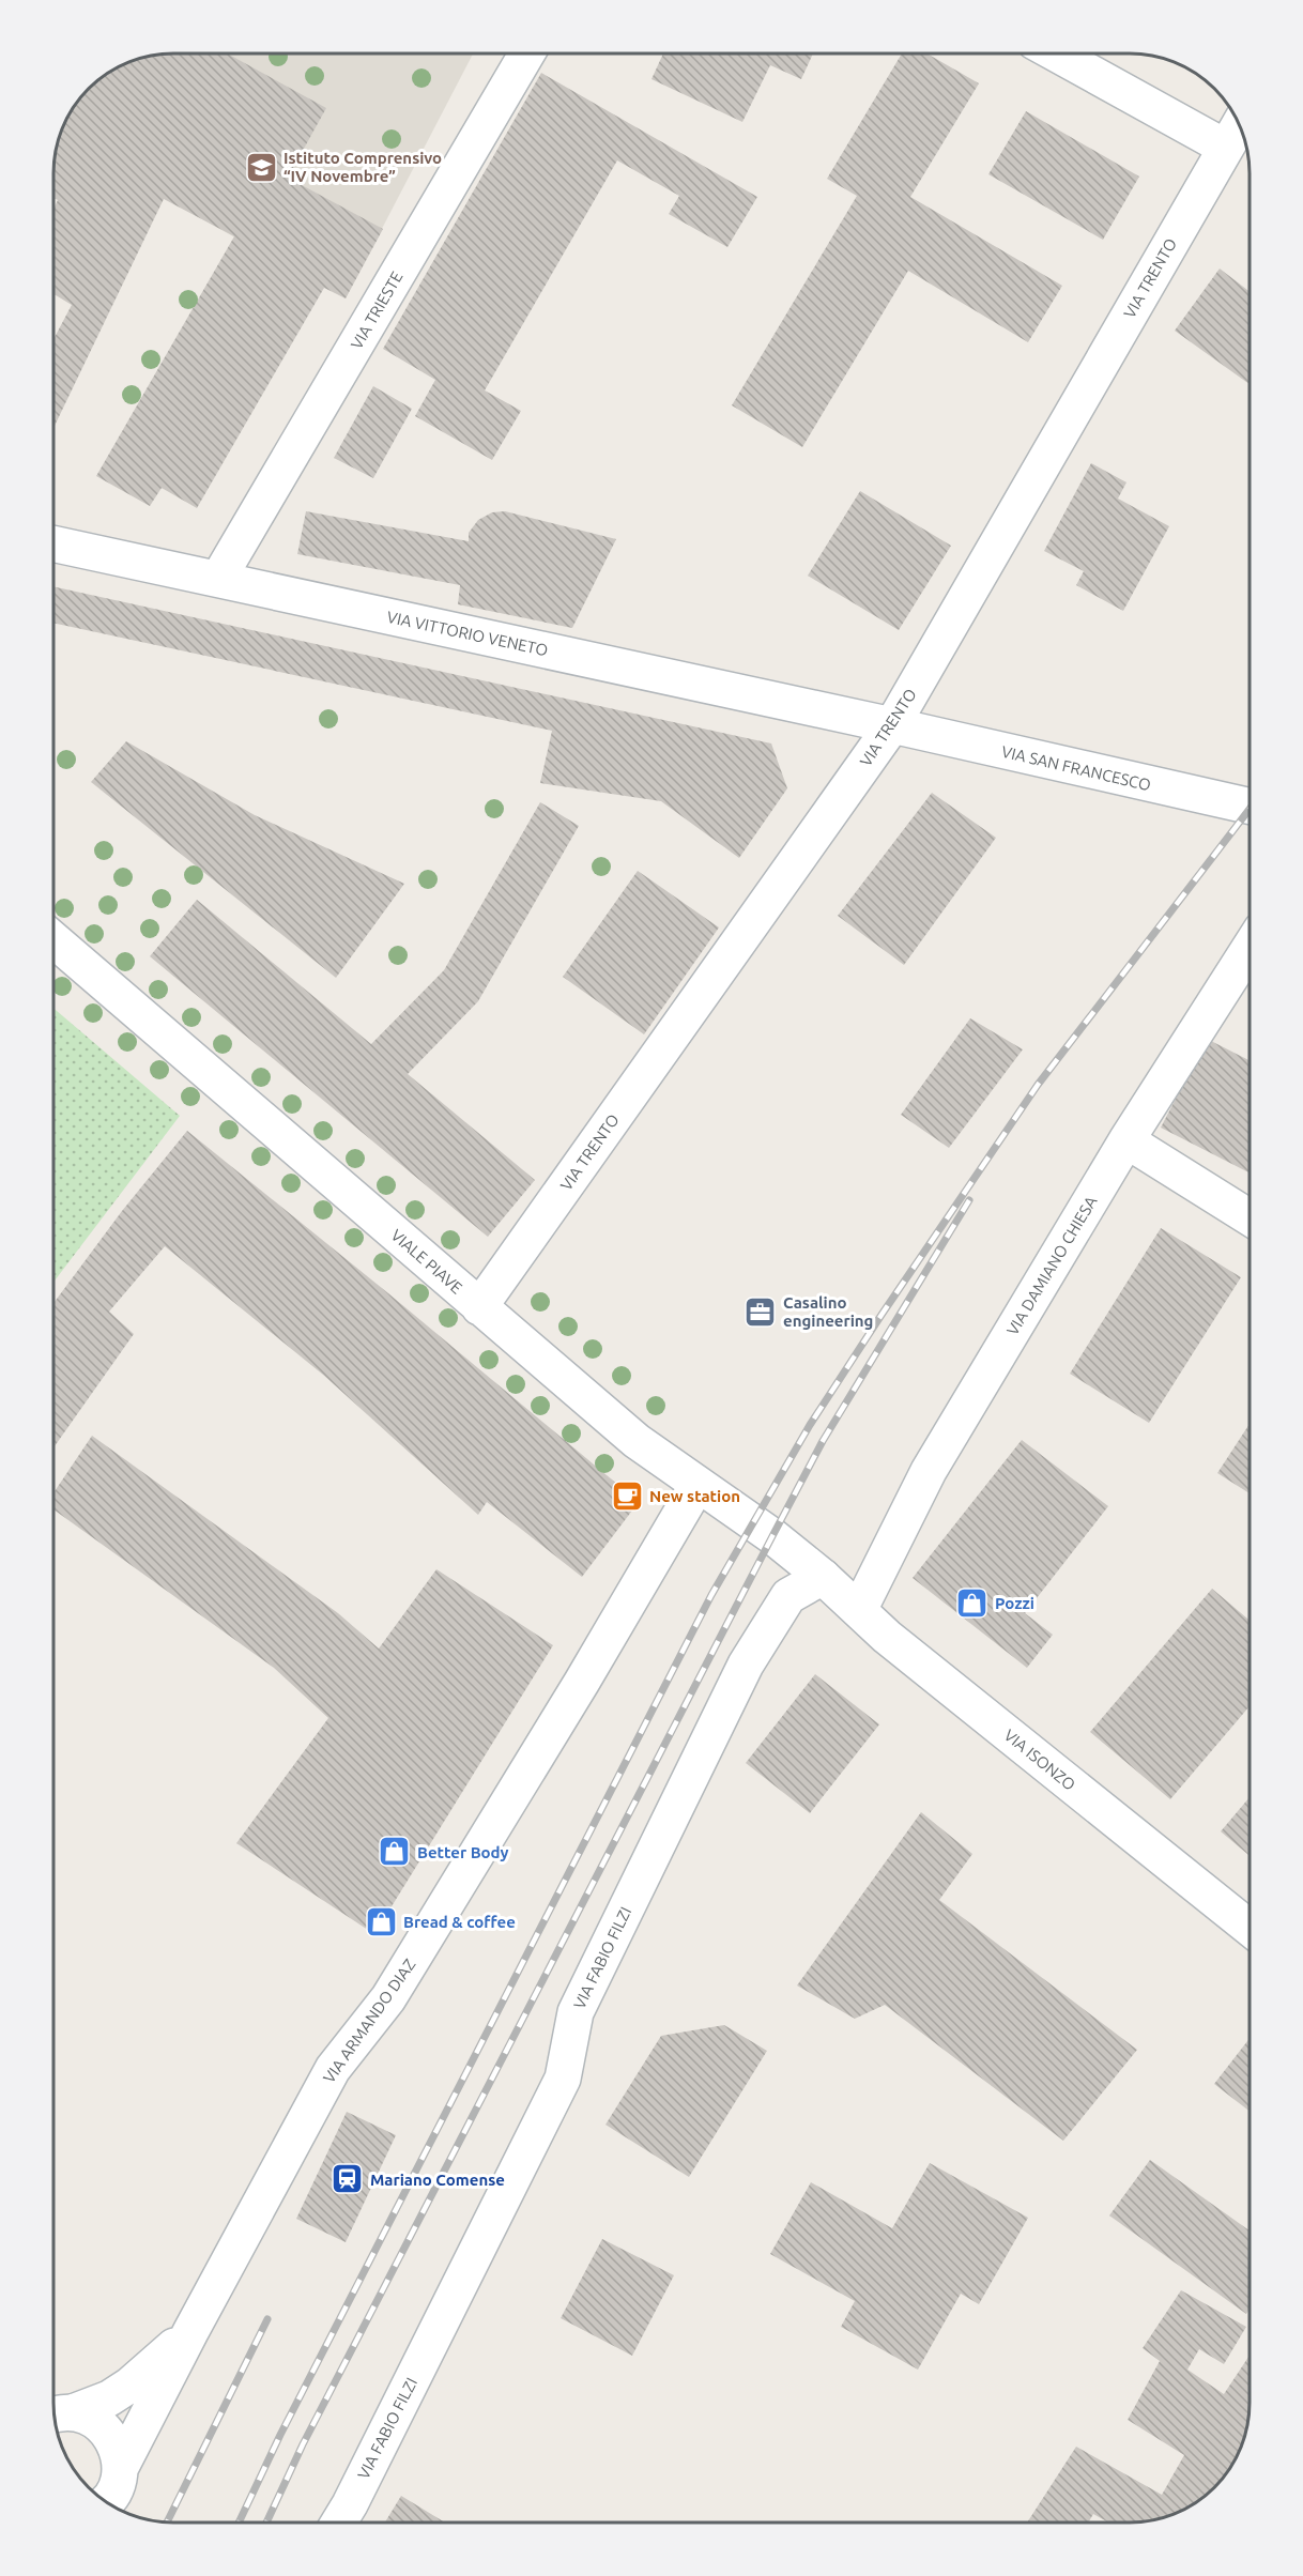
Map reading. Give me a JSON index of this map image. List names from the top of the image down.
{
  "streets": {
    "street": [
      "VIA TRENTO",
      "VIA TRIESTE",
      "VIA VITTORIO VENETO",
      "VIA SAN FRANCESCO",
      "VIALE PIAVE",
      "VIA DAMIANO CHIESA",
      "VIA ISONZO",
      "VIA FABIO FILZI",
      "VIA ARMANDO DIAZ"
    ]
  },
  "crossings": [
    ["VIA TRENTO", "VIA VITTORIO VENETO"],
    ["VIA TRENTO", "VIA SAN FRANCESCO"],
    ["VIA TRENTO", "VIALE PIAVE"],
    ["VIA TRIESTE", "VIA VITTORIO VENETO"],
    ["VIA VITTORIO VENETO", "VIA SAN FRANCESCO"],
    ["VIALE PIAVE", "VIA ISONZO"],
    ["VIALE PIAVE", "VIA FABIO FILZI"],
    ["VIALE PIAVE", "VIA ARMANDO DIAZ"],
    ["VIA DAMIANO CHIESA", "VIA ISONZO"],
    ["VIA ISONZO", "VIA FABIO FILZI"]
  ],
  "places": {
    "school or university": ["Istituto Comprensivo “IV Novembre”"],
    "office": ["Casalino engineering"],
    "cafe": ["New station"],
    "shop": ["Pozzi", "Better Body", "Bread & coffee"],
    "station": ["Mariano Comense"]
  }
}
